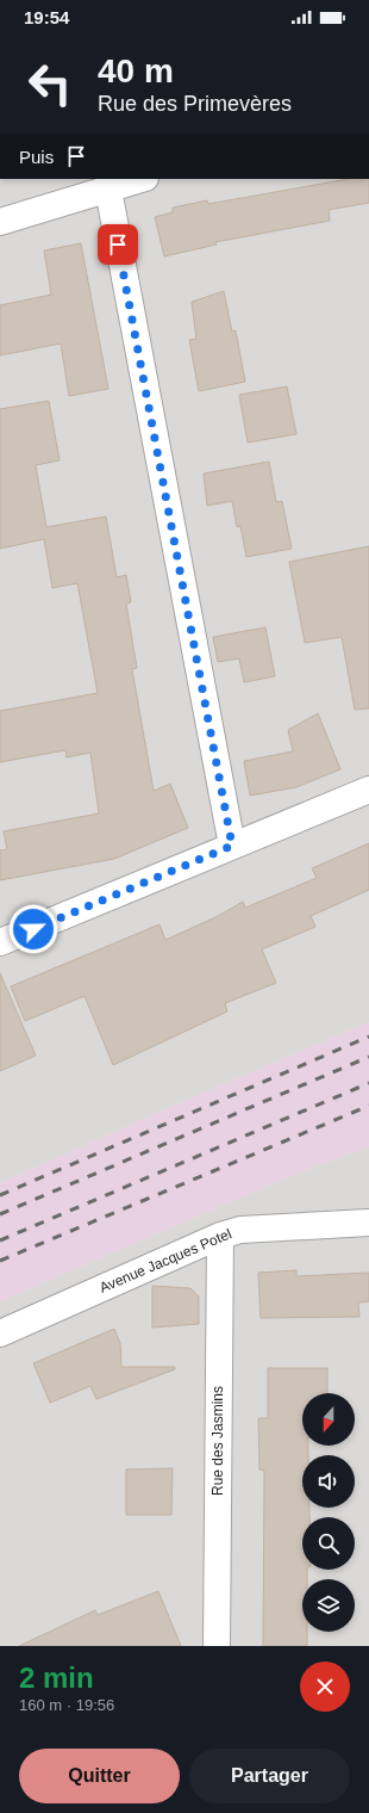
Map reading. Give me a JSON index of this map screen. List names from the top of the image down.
{
  "streets": {
    "street": ["Avenue Jacques Potel", "Rue des Jasmins"]
  },
  "crossings": [
    ["Avenue Jacques Potel", "Rue des Jasmins"]
  ],
  "north": "bottom",
  "page": {
    "status": "19:54",
    "turn": ["40 m", "Rue des Primevères"],
    "then": "Puis",
    "heading": ["2 min", "160 m · 19:56"],
    "buttons": ["Quitter", "Partager"]
  }
}
